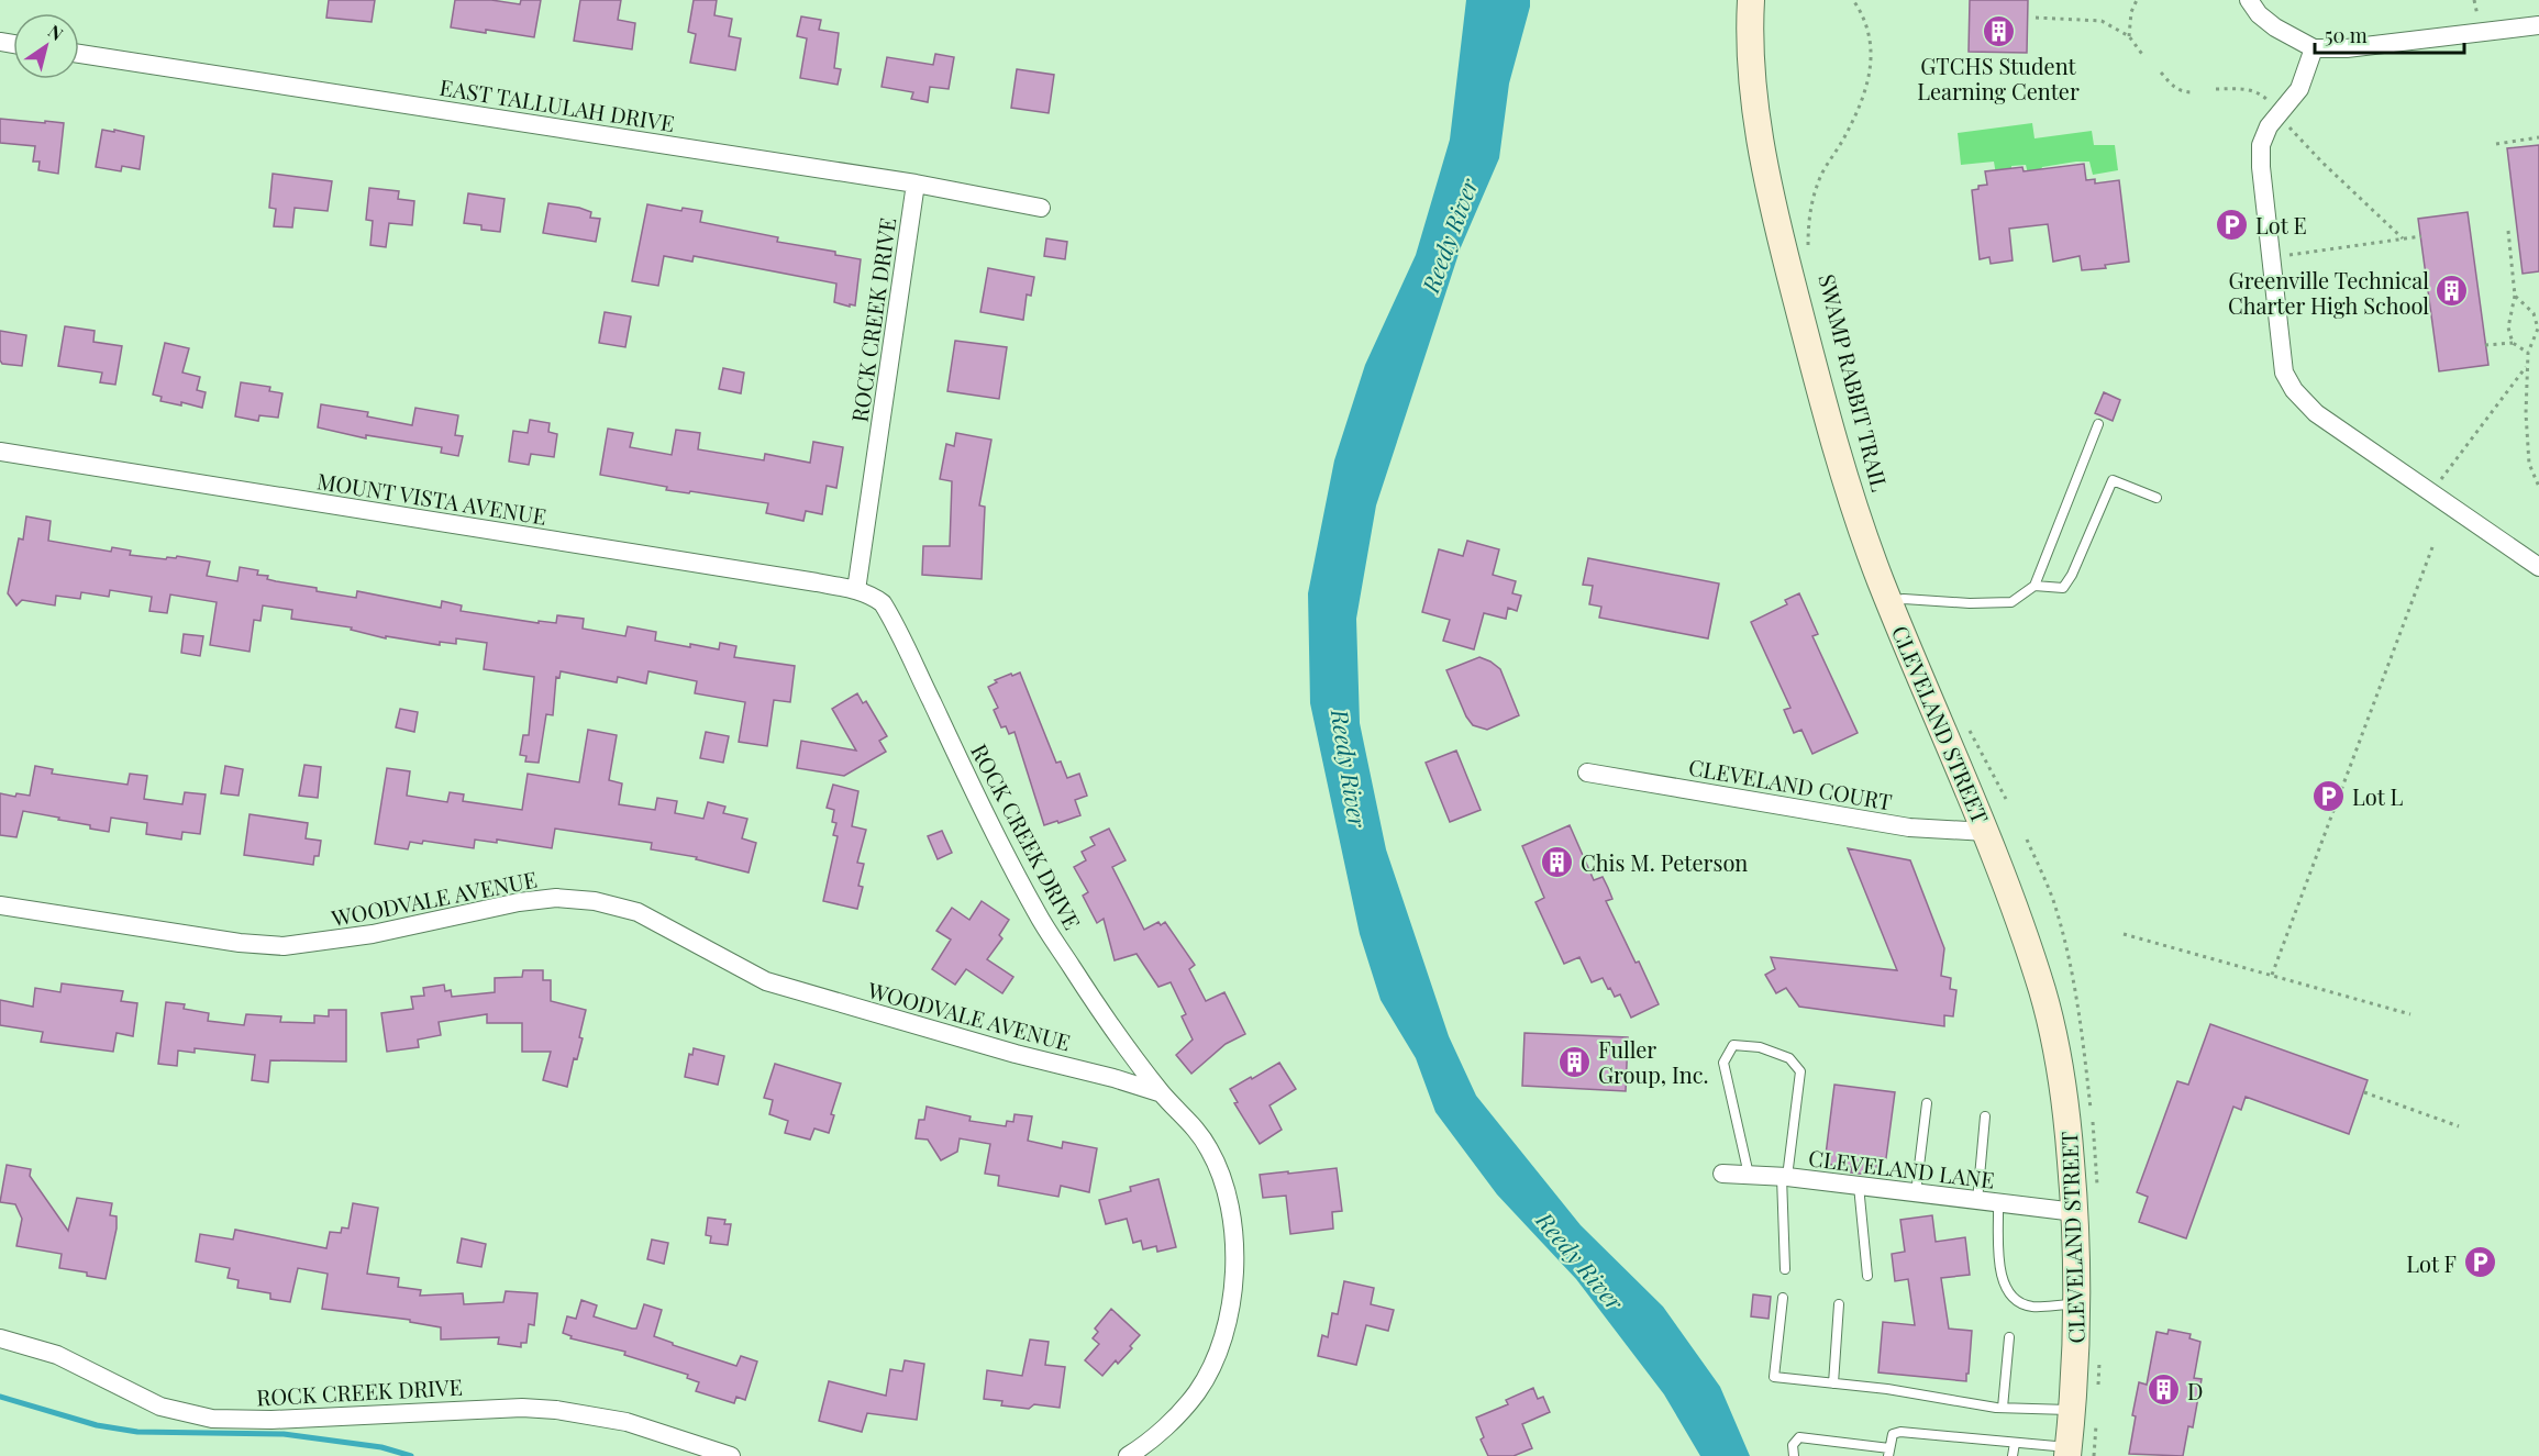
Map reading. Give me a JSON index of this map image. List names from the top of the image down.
{
  "streets": {
    "street": [
      "EAST TALLULAH DRIVE",
      "ROCK CREEK DRIVE",
      "MOUNT VISTA AVENUE",
      "CLEVELAND STREET",
      "CLEVELAND COURT",
      "WOODVALE AVENUE",
      "CLEVELAND LANE"
    ],
    "path": ["SWAMP RABBIT TRAIL"]
  },
  "crossings": [
    ["EAST TALLULAH DRIVE", "ROCK CREEK DRIVE"],
    ["ROCK CREEK DRIVE", "MOUNT VISTA AVENUE"],
    ["ROCK CREEK DRIVE", "WOODVALE AVENUE"],
    ["CLEVELAND STREET", "CLEVELAND COURT"],
    ["CLEVELAND STREET", "CLEVELAND LANE"]
  ],
  "water": ["Reedy River"],
  "places": {
    "building": [
      "GTCHS Student Learning Center",
      "Greenville Technical Charter High School",
      "Chis M. Peterson",
      "Fuller Group, Inc.",
      "D"
    ],
    "parking": ["Lot E", "Lot L", "Lot F"]
  },
  "scale_bar": "50 m",
  "north": "top right"
}
